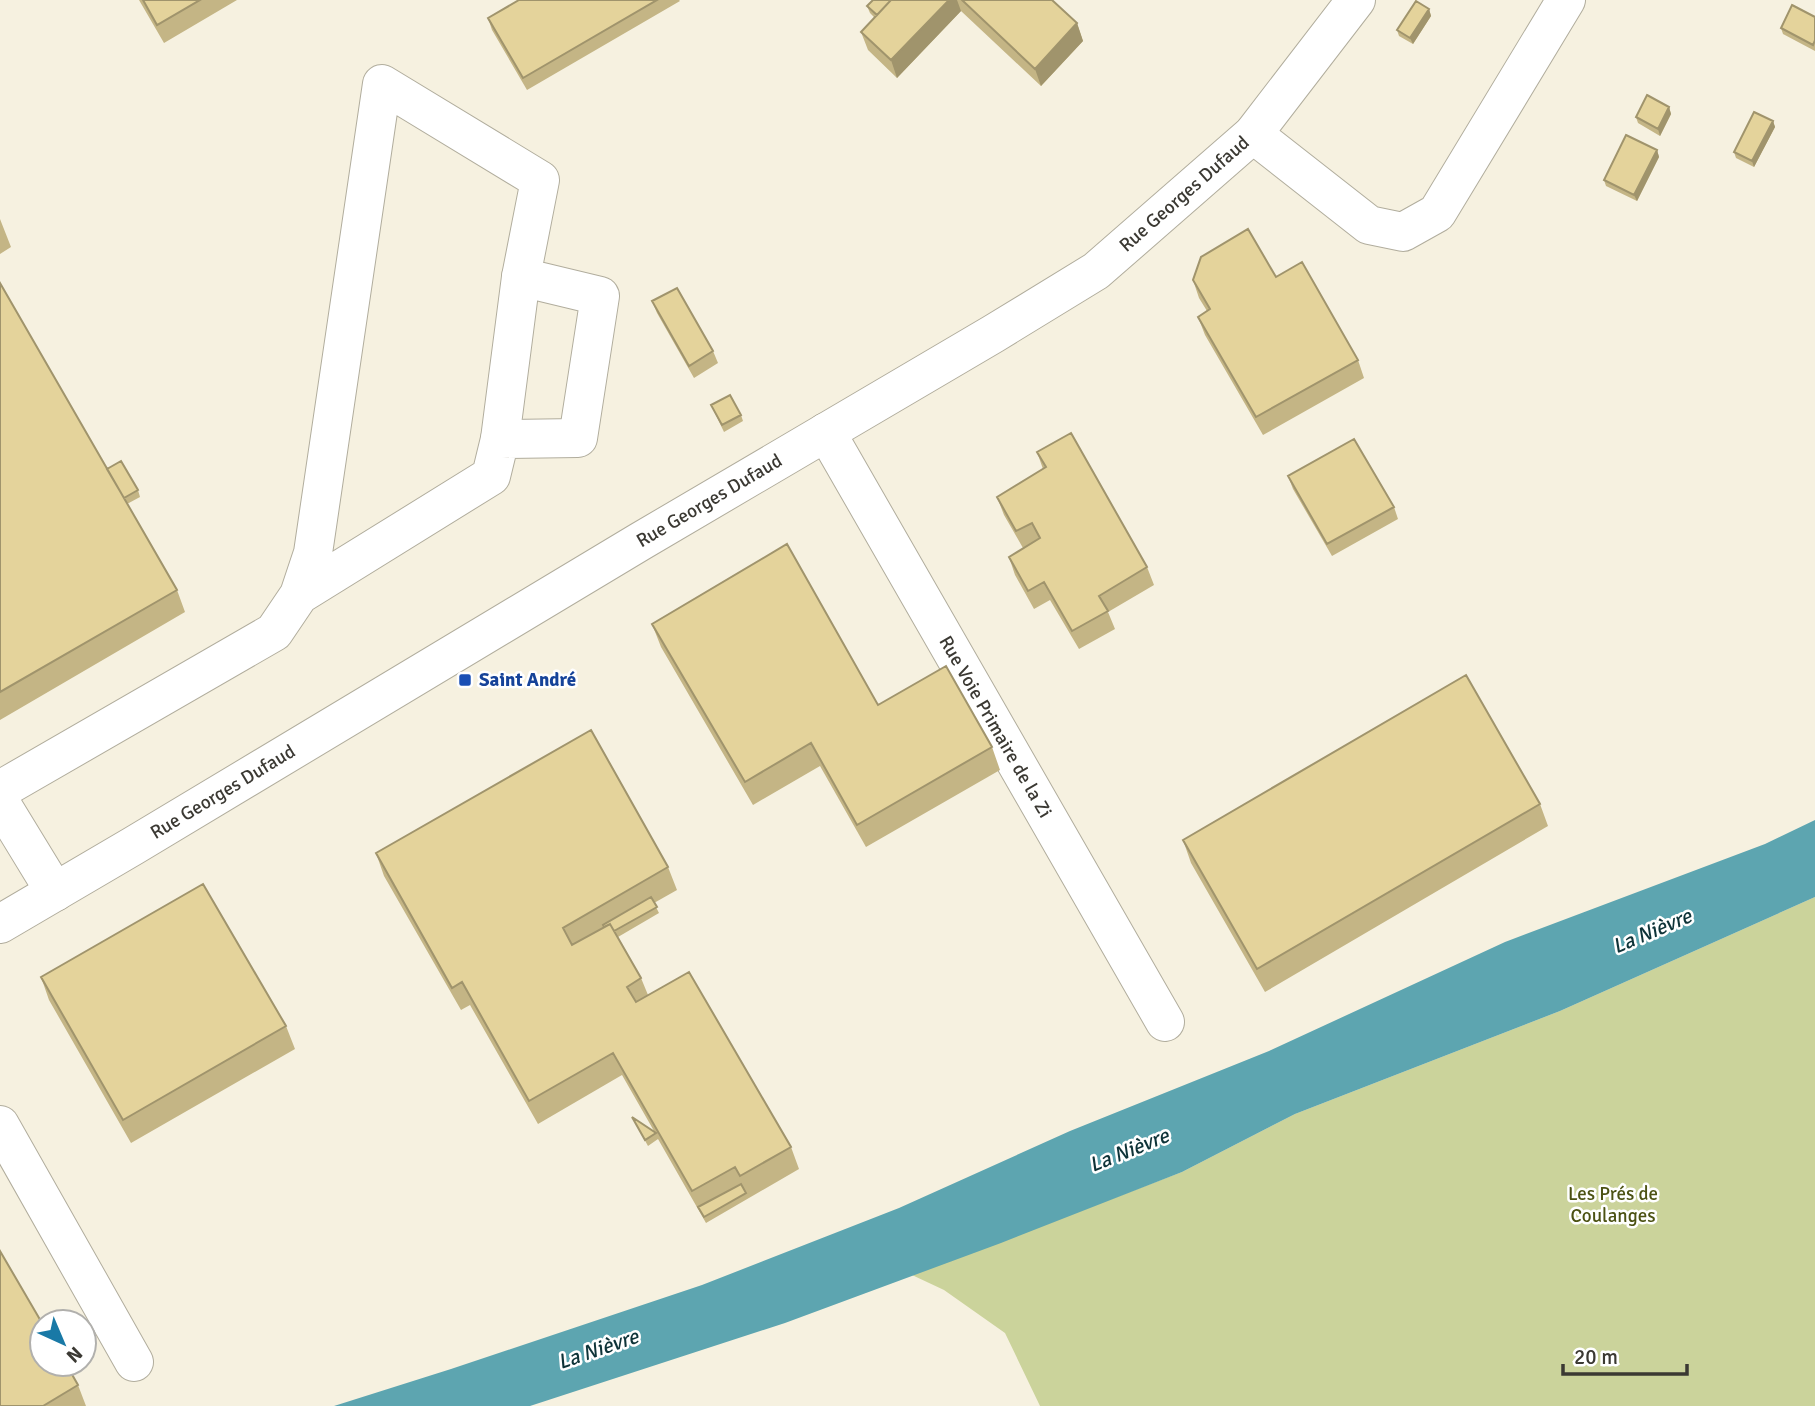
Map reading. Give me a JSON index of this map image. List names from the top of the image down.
{
  "streets": {
    "street": ["Rue Georges Dufaud", "Rue Voie Primaire de la Zi"]
  },
  "crossings": [
    ["Rue Georges Dufaud", "Rue Voie Primaire de la Zi"]
  ],
  "water": ["La Nièvre"],
  "parks": ["Les Prés de Coulanges"],
  "places": {
    "transit": ["Saint André"]
  },
  "scale_bar": "20 m",
  "north": "bottom right"
}
